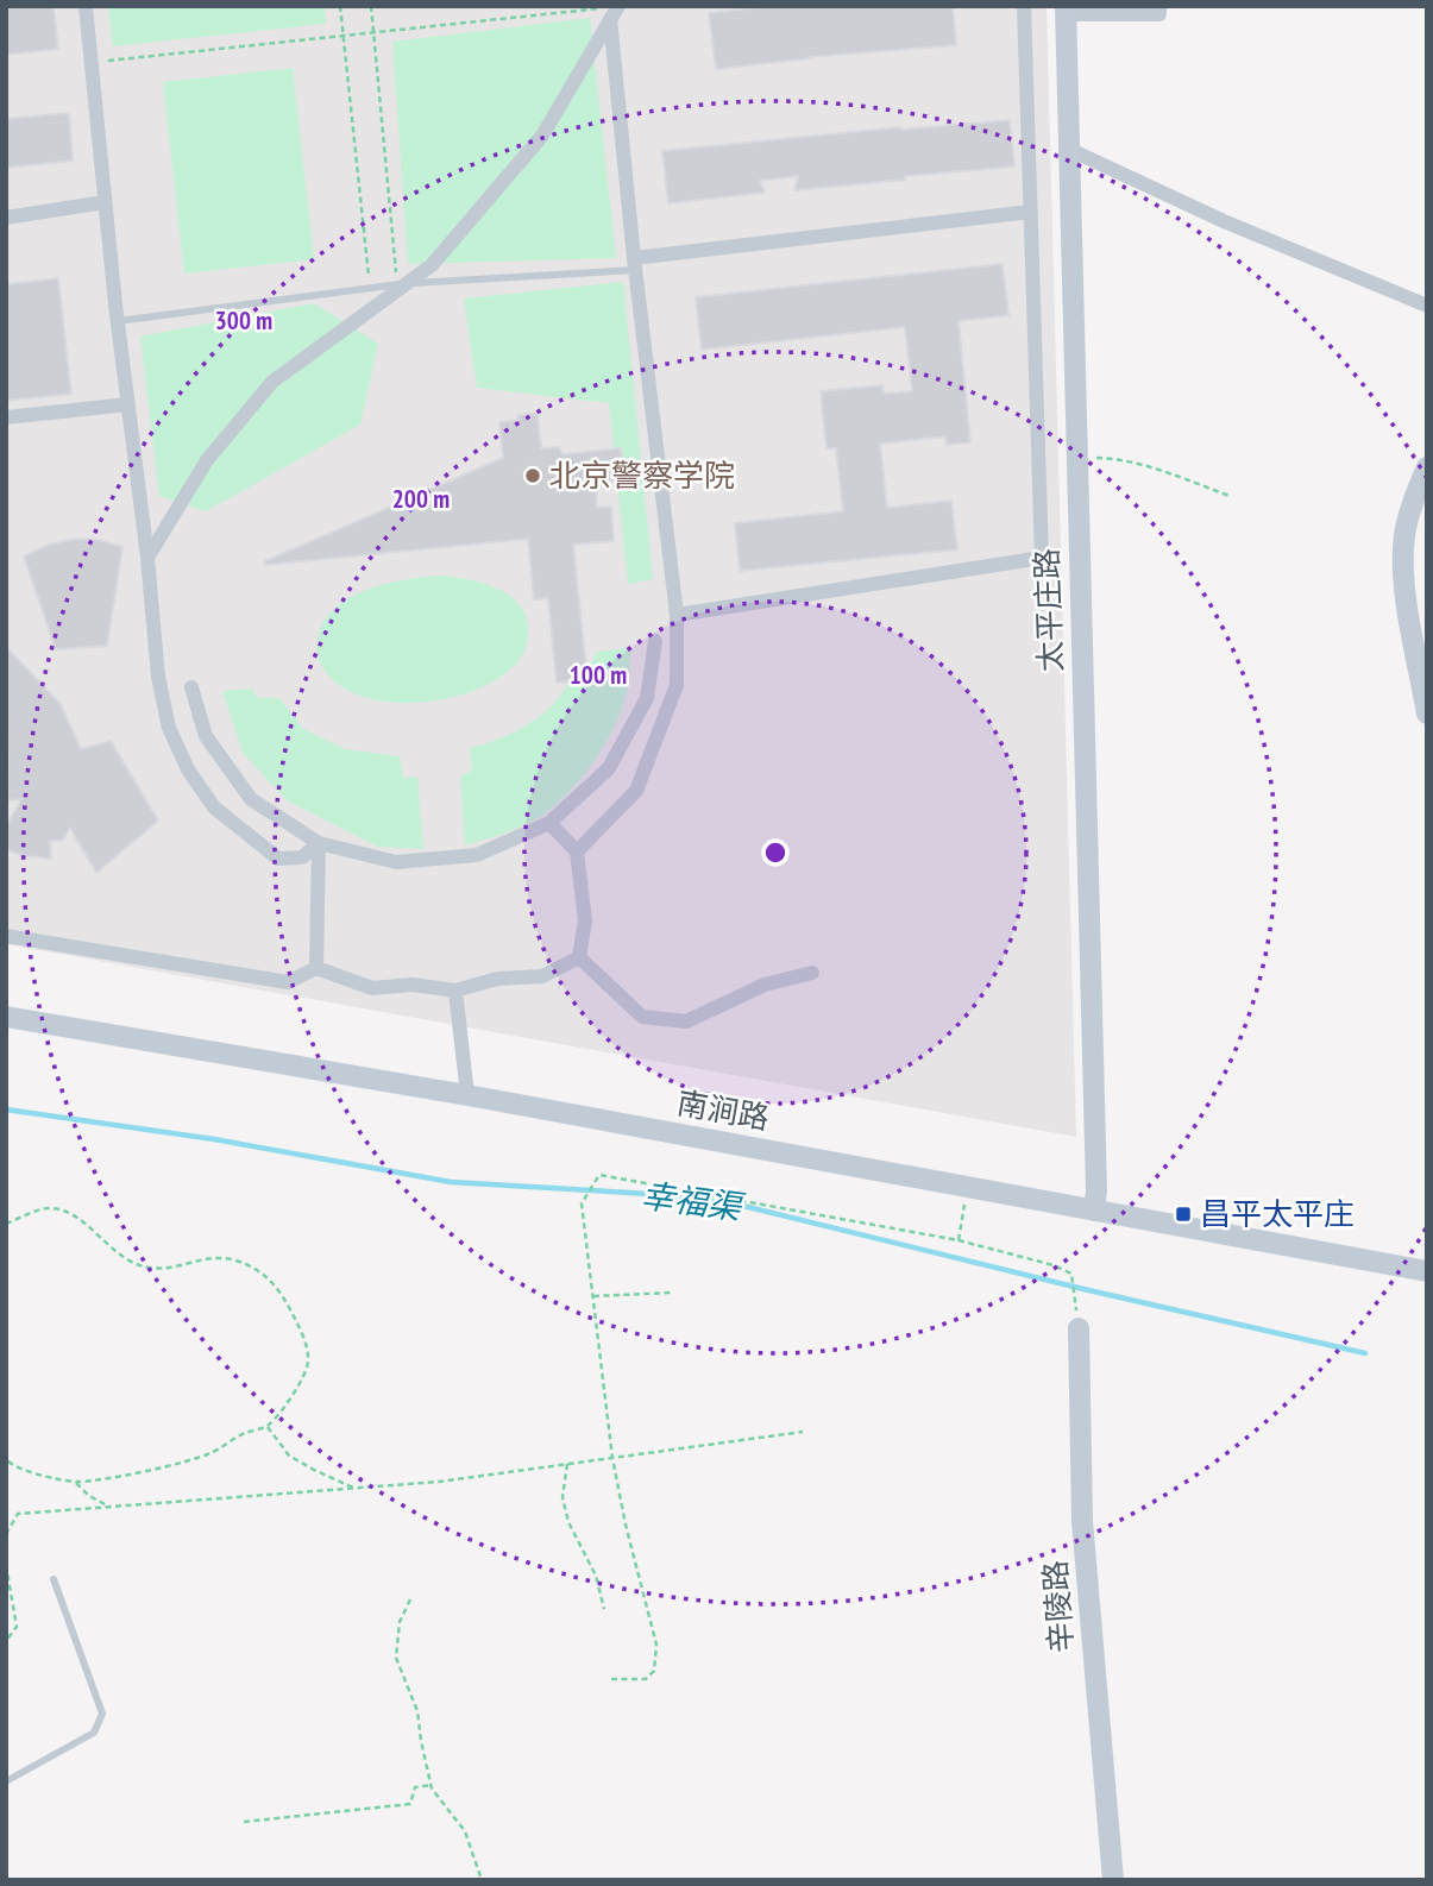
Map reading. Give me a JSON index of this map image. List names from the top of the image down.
{
  "streets": {
    "street": ["太平庄路", "南涧路", "辛陵路"]
  },
  "crossings": [
    ["太平庄路", "南涧路"]
  ],
  "water": ["幸福渠"],
  "places": {
    "other": ["北京警察学院"],
    "transit": ["昌平太平庄"]
  },
  "rings": ["300 m", "200 m", "100 m"]
}
